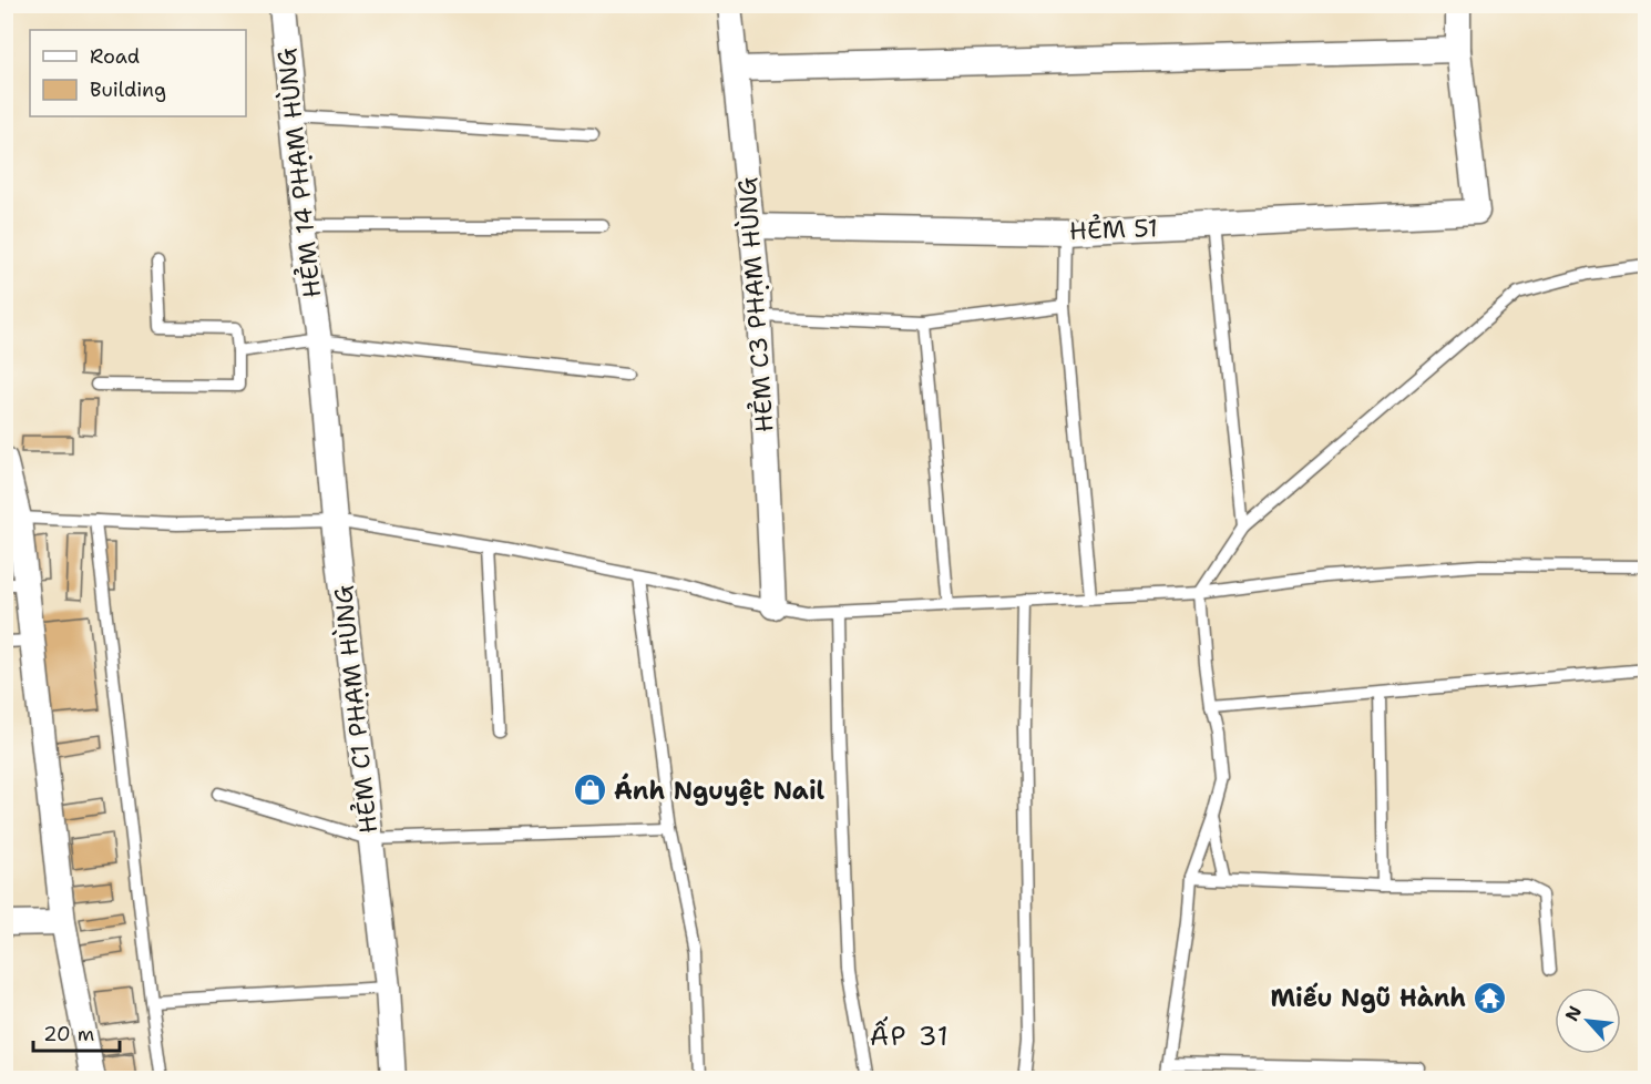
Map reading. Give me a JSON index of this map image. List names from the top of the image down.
{
  "streets": {
    "street": [
      "HẺM 14 PHẠM HÙNG",
      "HẺM 51",
      "HẺM C3 PHẠM HÙNG",
      "HẺM C1 PHẠM HÙNG"
    ]
  },
  "crossings": [
    ["HẺM 14 PHẠM HÙNG", "HẺM C1 PHẠM HÙNG"],
    ["HẺM 51", "HẺM C3 PHẠM HÙNG"]
  ],
  "districts": ["ẤP 31"],
  "places": {
    "shop": ["Ánh Nguyệt Nail"],
    "temple": ["Miếu Ngũ Hành"]
  },
  "legend": ["Road", "Building"],
  "scale_bar": "20 m",
  "north": "top left"
}
